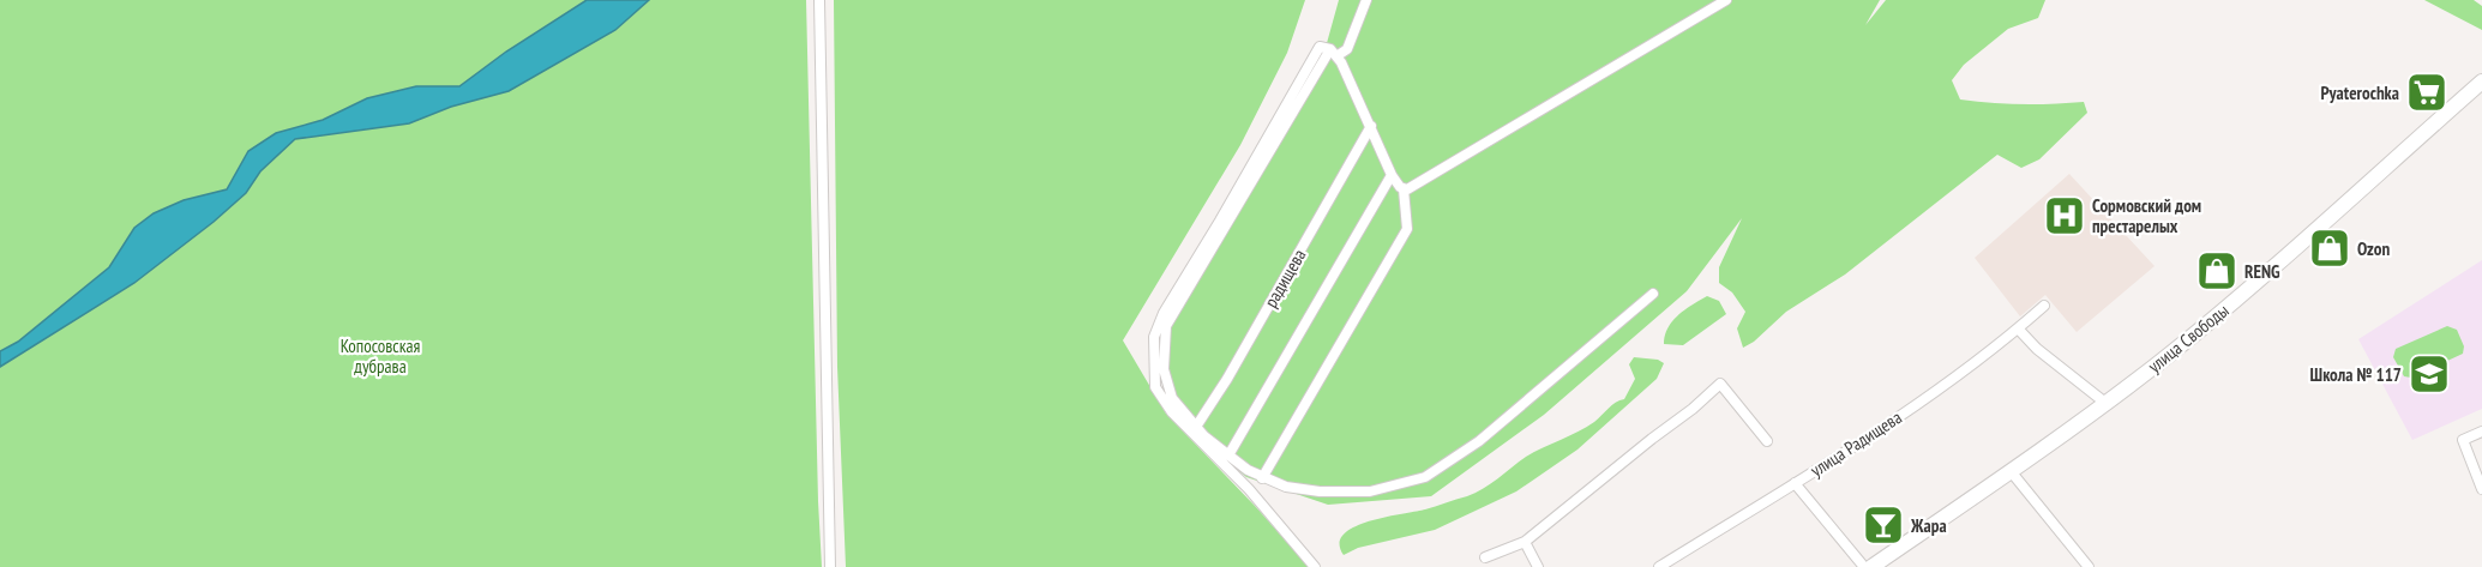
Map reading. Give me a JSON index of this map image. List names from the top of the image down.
{
  "streets": {
    "main road": ["улица Свободы"],
    "street": ["радищева", "улица Радищева"]
  },
  "parks": ["Копосовская дубрава"],
  "places": {
    "supermarket": ["Pyaterochka"],
    "hospital": ["Сормовский дом престарелых"],
    "shop": ["Ozon", "RENG"],
    "school or university": ["Школа № 117"],
    "bar": ["Жара"]
  }
}
